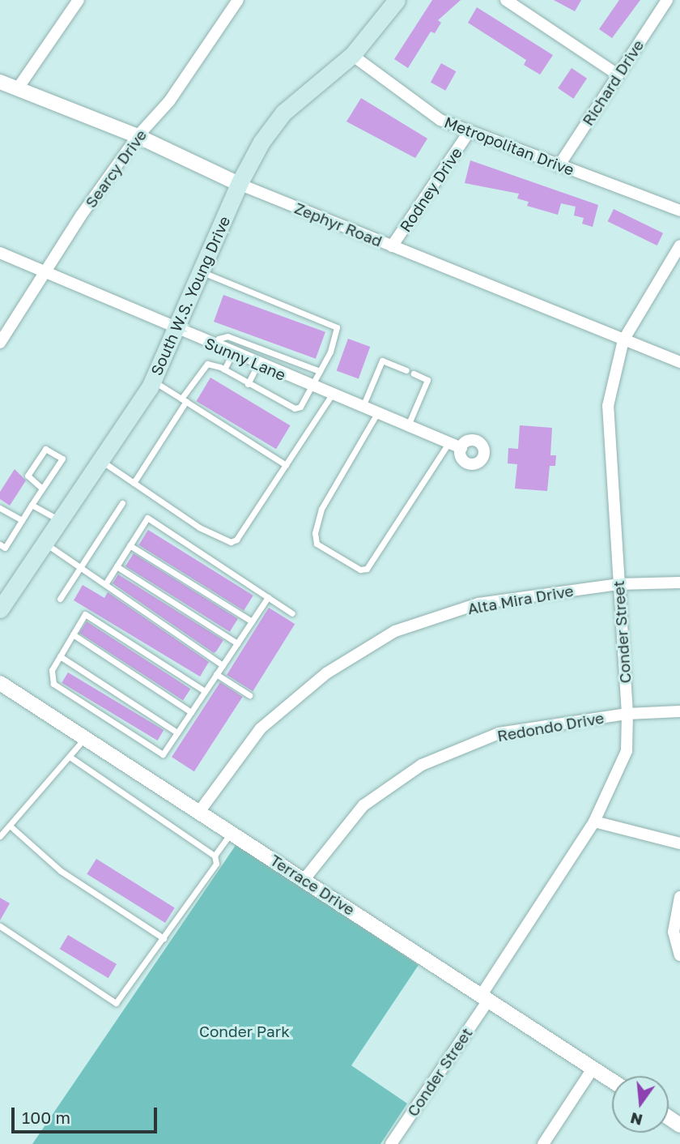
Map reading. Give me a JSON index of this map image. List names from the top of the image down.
{
  "streets": {
    "main road": ["South W.S. Young Drive"],
    "street": [
      "Richard Drive",
      "Metropolitan Drive",
      "Searcy Drive",
      "Rodney Drive",
      "Zephyr Road",
      "Sunny Lane",
      "Alta Mira Drive",
      "Conder Street",
      "Redondo Drive",
      "Terrace Drive"
    ]
  },
  "crossings": [
    ["Richard Drive", "Metropolitan Drive"],
    ["Metropolitan Drive", "Rodney Drive"],
    ["Metropolitan Drive", "South W.S. Young Drive"],
    ["Searcy Drive", "Zephyr Road"],
    ["Searcy Drive", "Sunny Lane"],
    ["Rodney Drive", "Zephyr Road"],
    ["Zephyr Road", "South W.S. Young Drive"],
    ["Zephyr Road", "Conder Street"],
    ["South W.S. Young Drive", "Sunny Lane"],
    ["Alta Mira Drive", "Conder Street"],
    ["Alta Mira Drive", "Terrace Drive"],
    ["Conder Street", "Redondo Drive"],
    ["Conder Street", "Terrace Drive"],
    ["Redondo Drive", "Terrace Drive"]
  ],
  "parks": ["Conder Park"],
  "scale_bar": "100 m",
  "north": "bottom"
}
